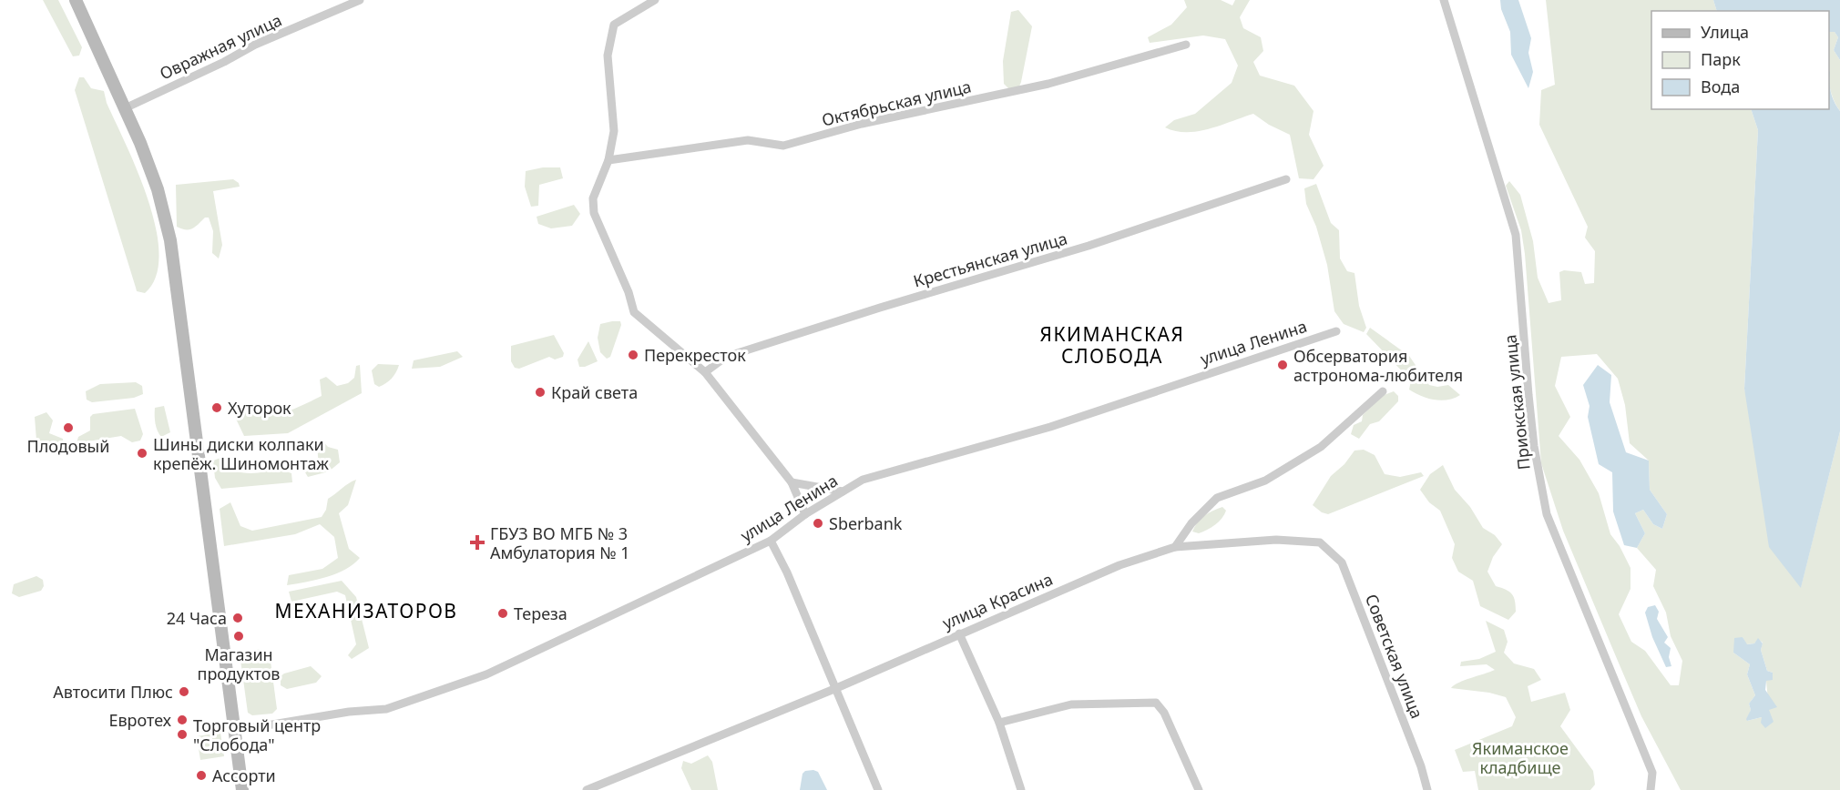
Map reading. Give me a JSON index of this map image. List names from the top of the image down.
{
  "streets": {
    "street": [
      "Овражная улица",
      "Октябрьская улица",
      "Крестьянская улица",
      "улица Ленина",
      "Приокская улица",
      "улица Красина",
      "Советская улица"
    ]
  },
  "crossings": [
    ["улица Красина", "Советская улица"]
  ],
  "districts": ["ЯКИМАНСКАЯ СЛОБОДА", "МЕХАНИЗАТОРОВ"],
  "parks": ["Якиманское кладбище"],
  "places": {
    "other": [
      "Перекресток",
      "Обсерватория астронома-любителя",
      "Край света",
      "Хуторок",
      "Плодовый",
      "Шины диски колпаки крепёж. Шиномонтаж",
      "Sberbank",
      "Тереза",
      "24 Часа",
      "Магазин продуктов",
      "Автосити Плюс",
      "Евротех",
      "Торговый центр \"Слобода\"",
      "Ассорти"
    ],
    "health": ["ГБУЗ ВО МГБ № 3 Амбулатория № 1"]
  },
  "legend": ["Улица", "Парк", "Вода"]
}
